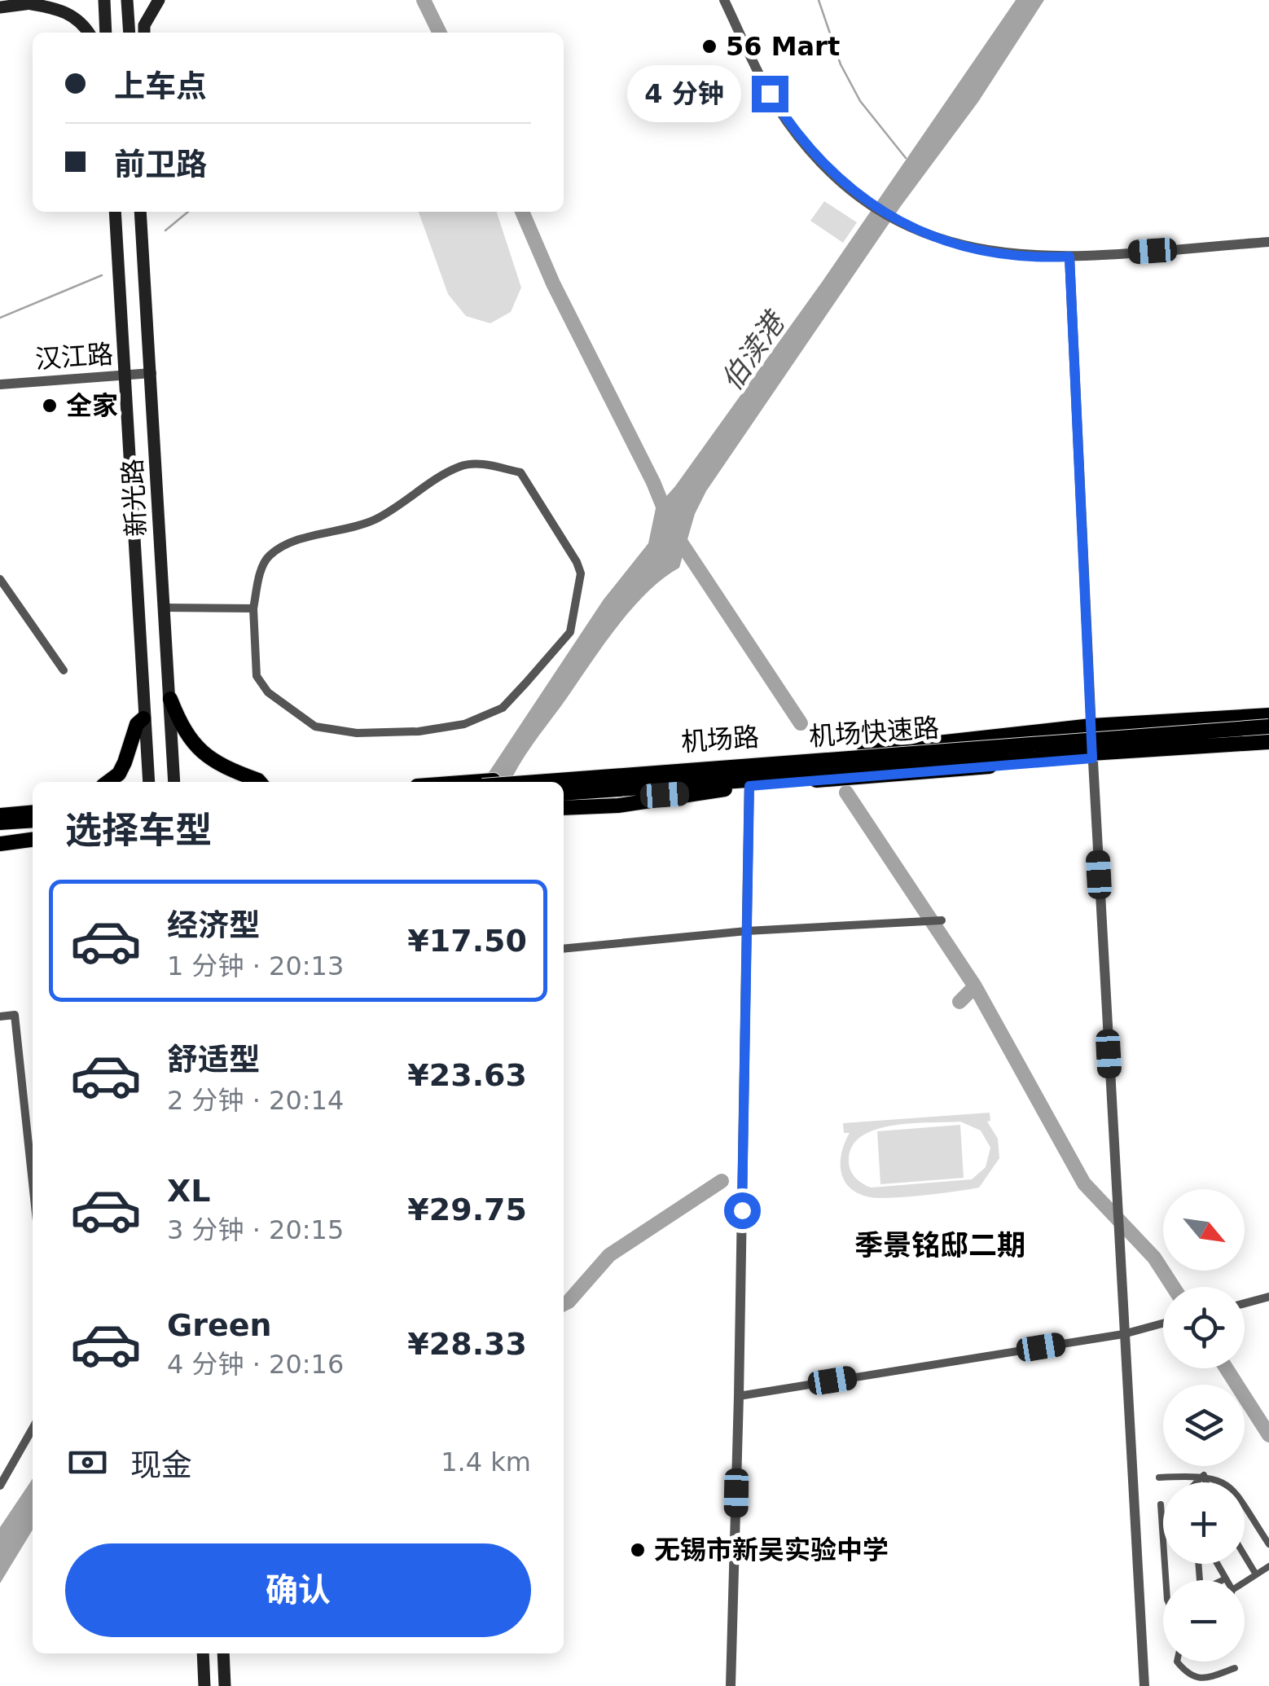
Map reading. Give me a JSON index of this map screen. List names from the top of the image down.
{
  "streets": {
    "main road": ["新光路", "机场快速路", "机场路"],
    "street": ["汉江路"]
  },
  "crossings": [
    ["汉江路", "新光路"]
  ],
  "districts": ["季景铭邸二期"],
  "water": ["伯渎港"],
  "places": ["56 Mart", "全家", "无锡市新吴实验中学"],
  "north": "bottom right",
  "page": {
    "banner": ["上车点", "前卫路"],
    "bubble": "4 分钟",
    "heading": "选择车型",
    "list": [
      {
        "name": "经济型",
        "note": "1 分钟 · 20:13",
        "value": "¥17.50"
      },
      {
        "name": "舒适型",
        "note": "2 分钟 · 20:14",
        "value": "¥23.63"
      },
      {
        "name": "XL",
        "note": "3 分钟 · 20:15",
        "value": "¥29.75"
      },
      {
        "name": "Green",
        "note": "4 分钟 · 20:16",
        "value": "¥28.33"
      }
    ],
    "map_buttons": ["+", "−"],
    "pay": ["现金", "1.4 km"],
    "buttons": "确认"
  }
}
